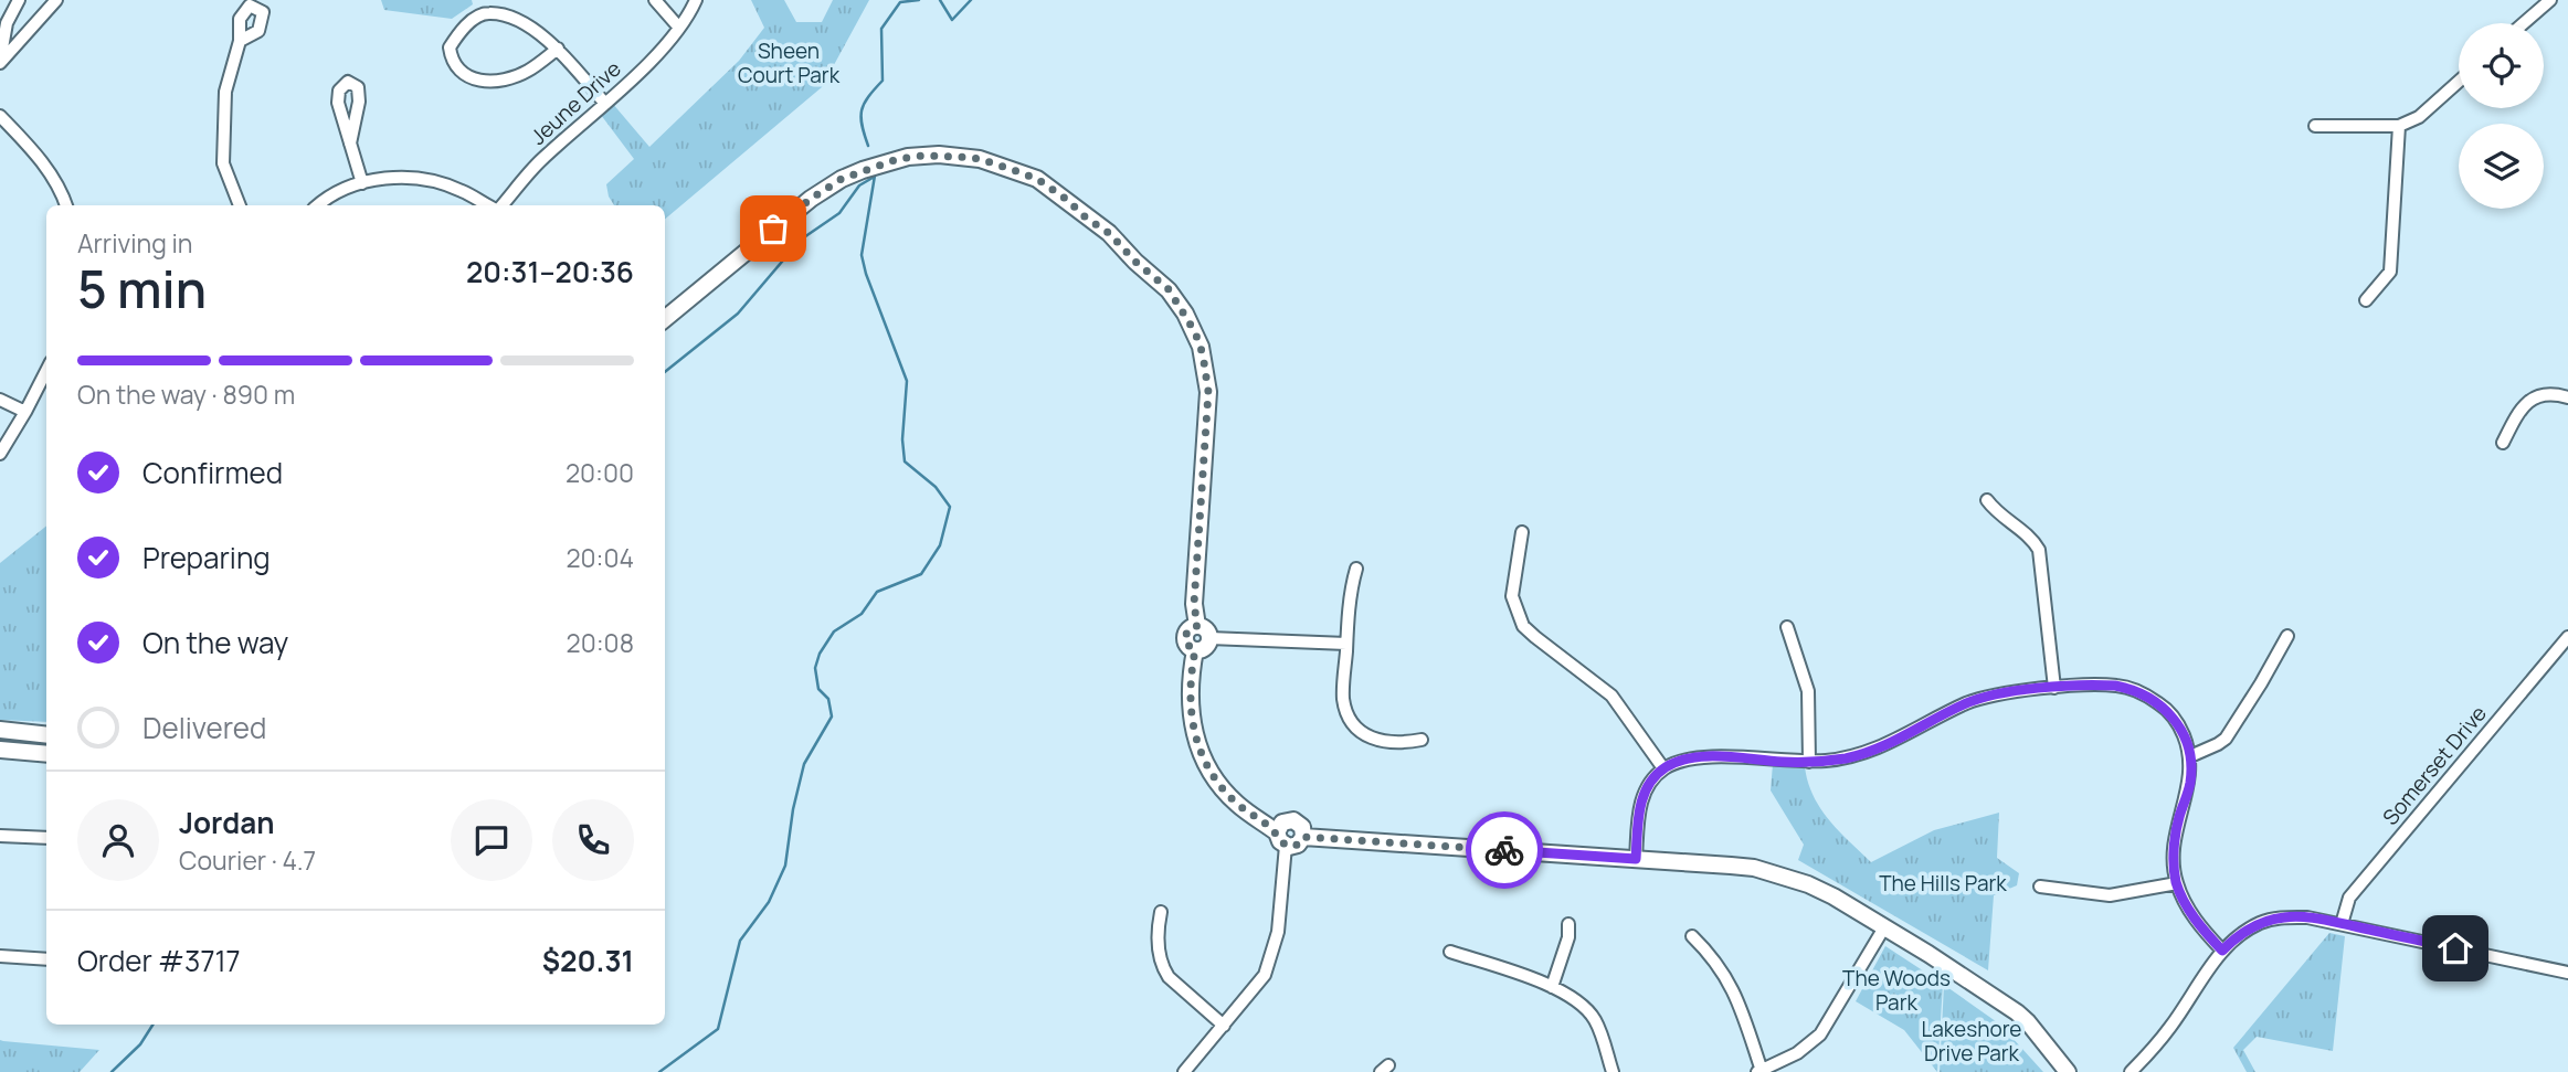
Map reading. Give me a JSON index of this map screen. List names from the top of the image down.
{
  "streets": {
    "street": ["Jeune Drive", "Somerset Drive"]
  },
  "parks": [
    "Sheen Court Park",
    "The Hills Park",
    "The Woods Park",
    "Lakeshore Drive Park"
  ],
  "page": {
    "heading": ["5 min", "Arriving in", "20:31–20:36"],
    "panel": [
      "Jordan",
      "Courier · 4.7",
      "Order #3717",
      "$20.31"
    ],
    "bar": "On the way · 890 m",
    "list": [
      ["Confirmed", "20:00"],
      ["Preparing", "20:04"],
      ["On the way", "20:08"],
      "Delivered"
    ]
  }
}
